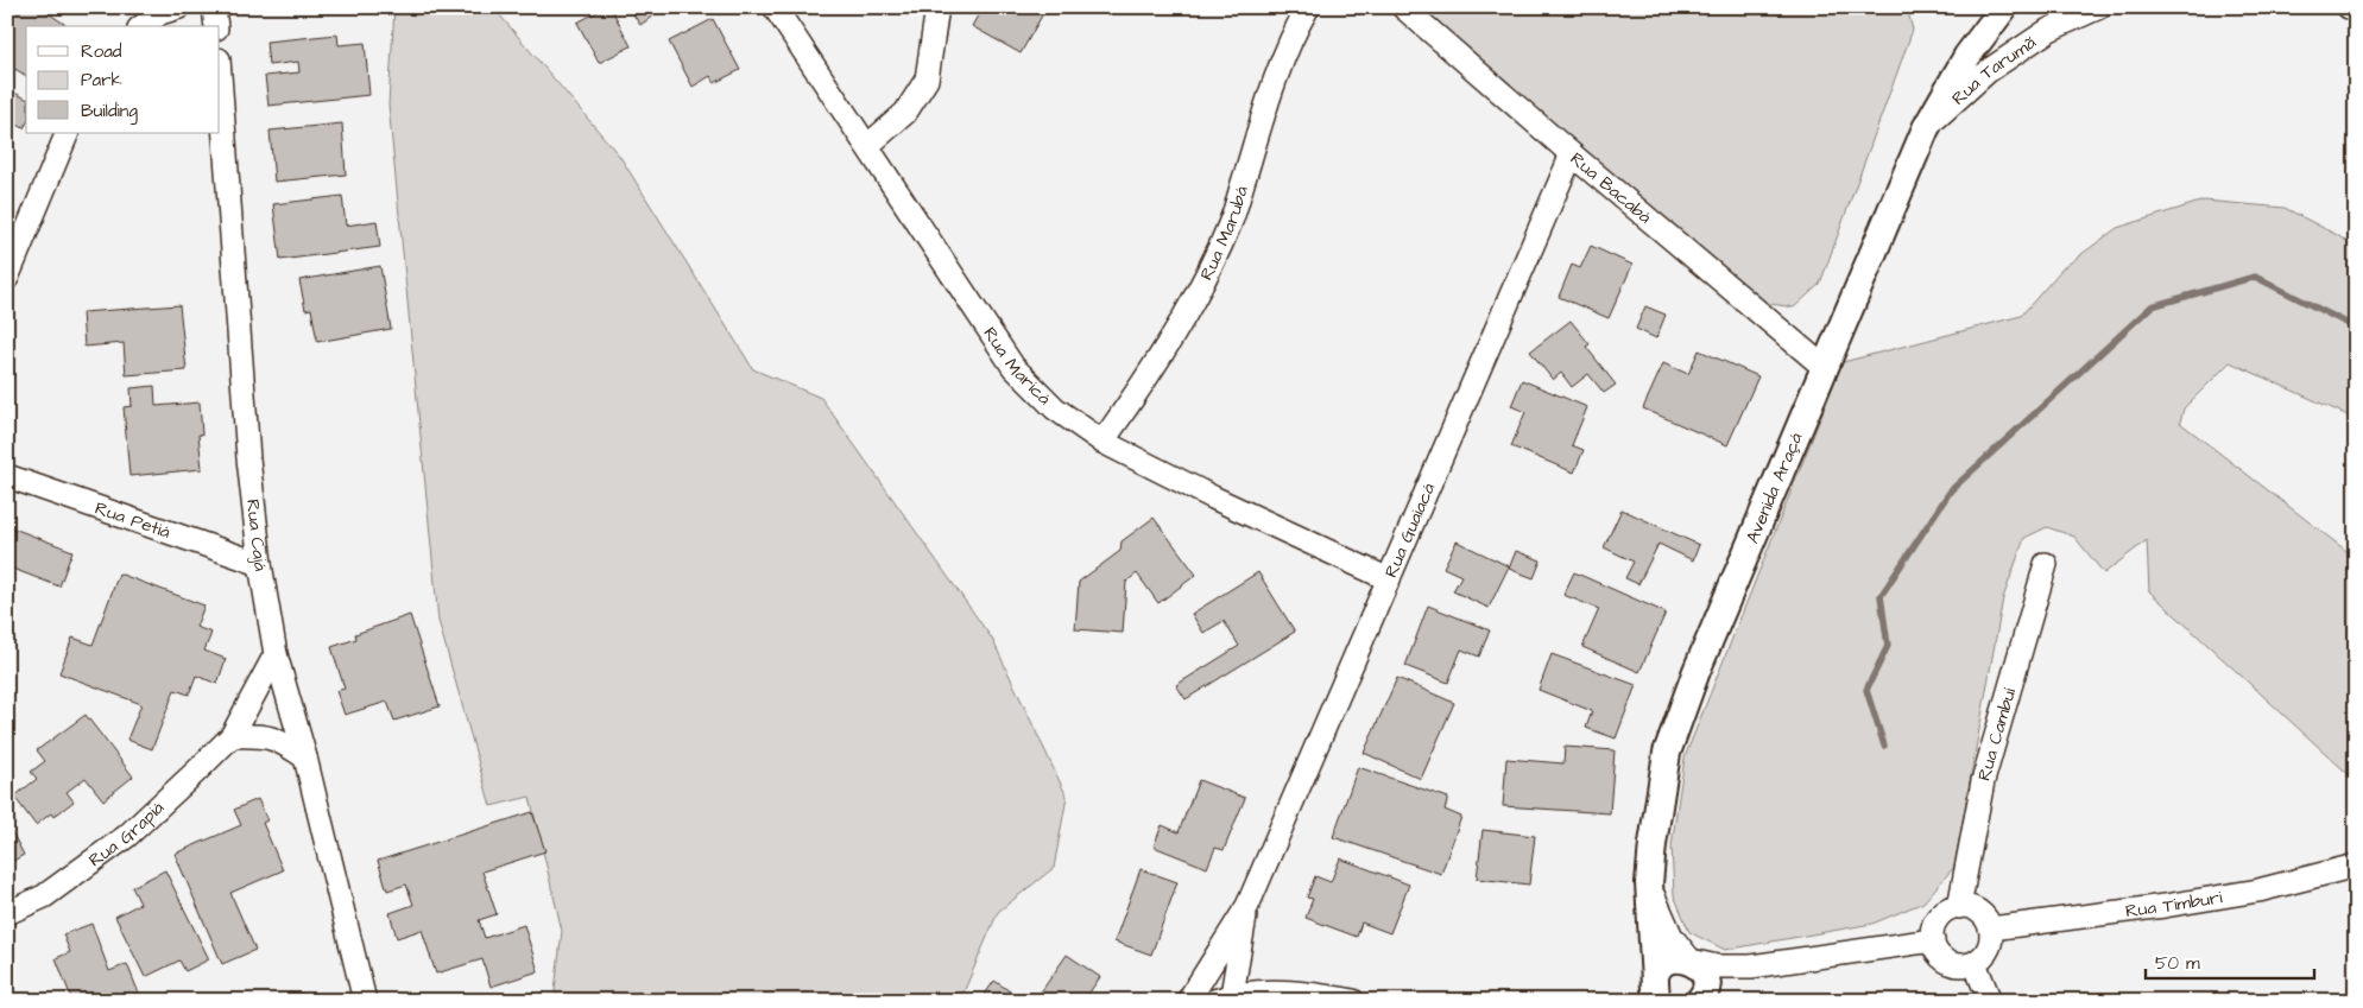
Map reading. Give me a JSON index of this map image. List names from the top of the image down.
{
  "streets": {
    "street": [
      "Rua Tarumã",
      "Rua Bacabá",
      "Rua Marubá",
      "Rua Maricá",
      "Avenida Araçá",
      "Rua Petiá",
      "Rua Guaiacá",
      "Rua Cajá",
      "Rua Cambuí",
      "Rua Grapiá",
      "Rua Timburi"
    ]
  },
  "crossings": [
    ["Rua Tarumã", "Avenida Araçá"],
    ["Rua Bacabá", "Avenida Araçá"],
    ["Rua Bacabá", "Rua Guaiacá"],
    ["Rua Marubá", "Rua Maricá"],
    ["Rua Maricá", "Rua Guaiacá"],
    ["Rua Petiá", "Rua Cajá"],
    ["Rua Cajá", "Rua Grapiá"],
    ["Rua Cambuí", "Rua Timburi"]
  ],
  "legend": ["Road", "Park", "Building"],
  "scale_bar": "50 m"
}
